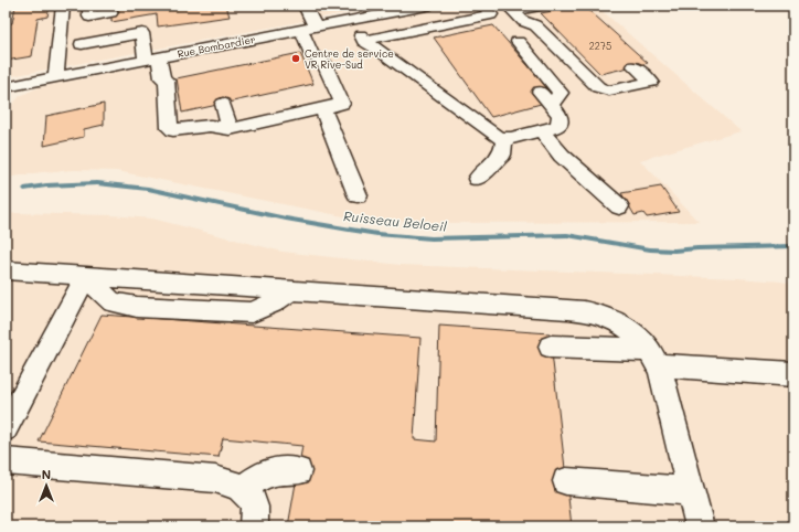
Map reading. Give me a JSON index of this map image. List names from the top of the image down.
{
  "streets": {
    "street": ["Rue Bombardier"]
  },
  "water": ["Ruisseau Beloeil"],
  "places": ["Centre de service VR Rive-Sud"],
  "house_numbers": ["2275"],
  "north": "top"
}
